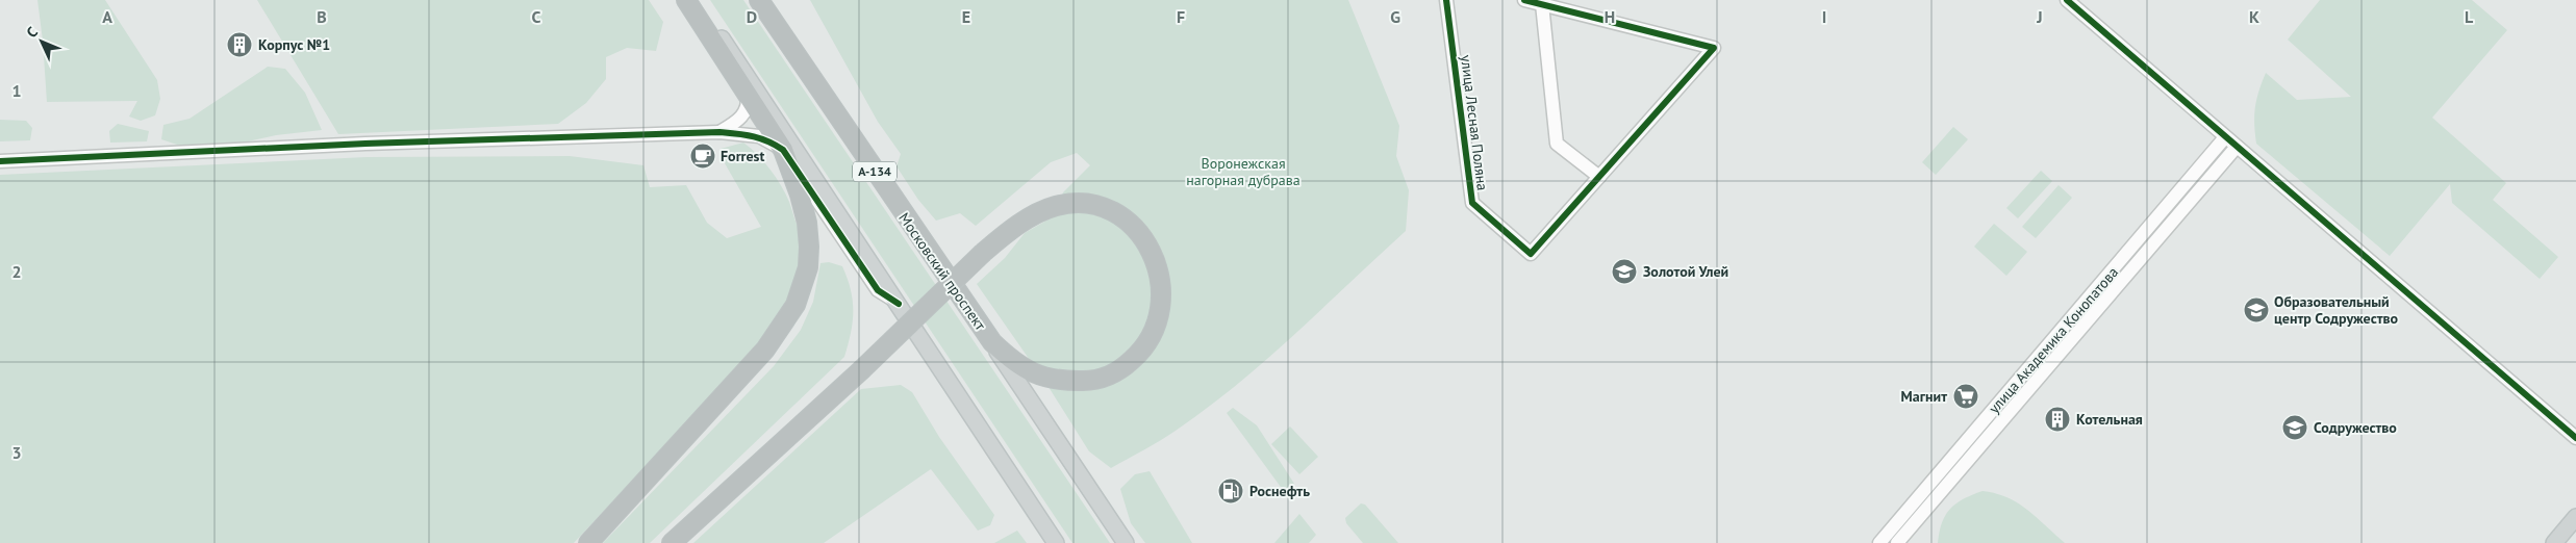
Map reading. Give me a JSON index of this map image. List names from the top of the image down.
{
  "streets": {
    "highway": ["А-134", "Московский проспект"],
    "street": ["улица Лесная Поляна", "улица Академика Конопатова"]
  },
  "parks": ["Воронежская нагорная дубрава"],
  "places": {
    "building": ["Корпус №1", "Котельная"],
    "cafe": ["Forrest"],
    "school or university": ["Золотой Улей", "Образовательный центр Содружество", "Содружество"],
    "supermarket": ["Магнит"],
    "fuel station": ["Роснефть"]
  },
  "north": "top left",
  "grid": {
    "columns": [
      "A",
      "B",
      "C",
      "D",
      "E",
      "F",
      "G",
      "H",
      "I",
      "J",
      "K",
      "L"
    ],
    "rows": ["1", "2", "3"]
  }
}
